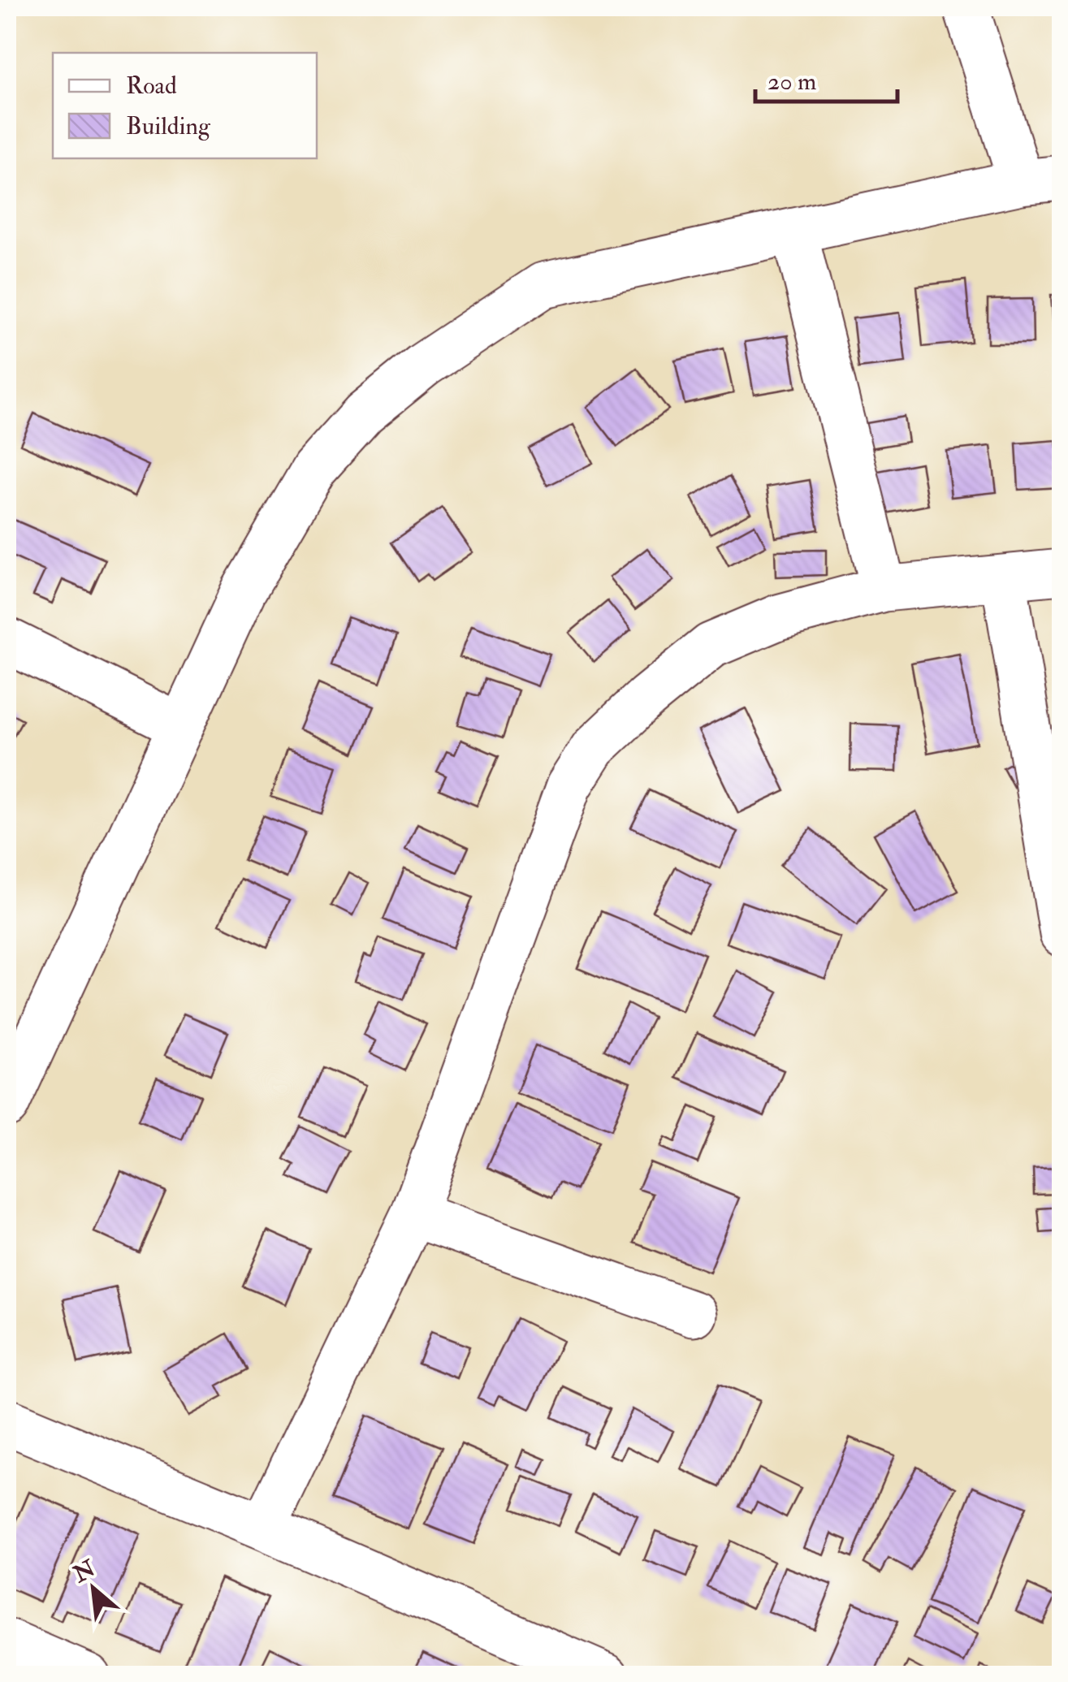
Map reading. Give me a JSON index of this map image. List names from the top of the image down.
{
  "legend": ["Road", "Building"],
  "scale_bar": "20 m",
  "north": "top left"
}
